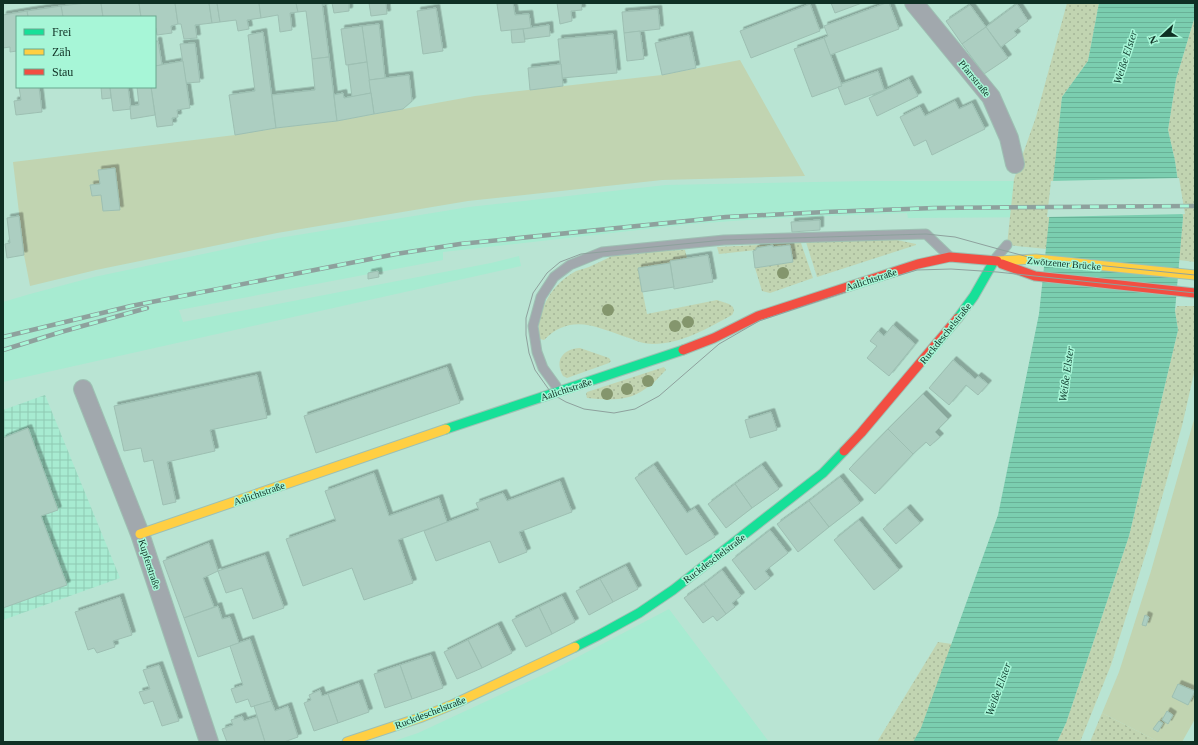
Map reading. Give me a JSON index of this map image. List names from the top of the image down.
{
  "streets": {
    "street": [
      "Pfarrstraße",
      "Zwötzener Brücke",
      "Aalichtstraße",
      "Ruckdeschelstraße",
      "Kupferstraße"
    ]
  },
  "crossings": [
    ["Zwötzener Brücke", "Aalichtstraße"],
    ["Zwötzener Brücke", "Ruckdeschelstraße"],
    ["Aalichtstraße", "Ruckdeschelstraße"],
    ["Aalichtstraße", "Kupferstraße"]
  ],
  "water": ["Weiße Elster"],
  "legend": ["Frei", "Zäh", "Stau"],
  "north": "left"
}
